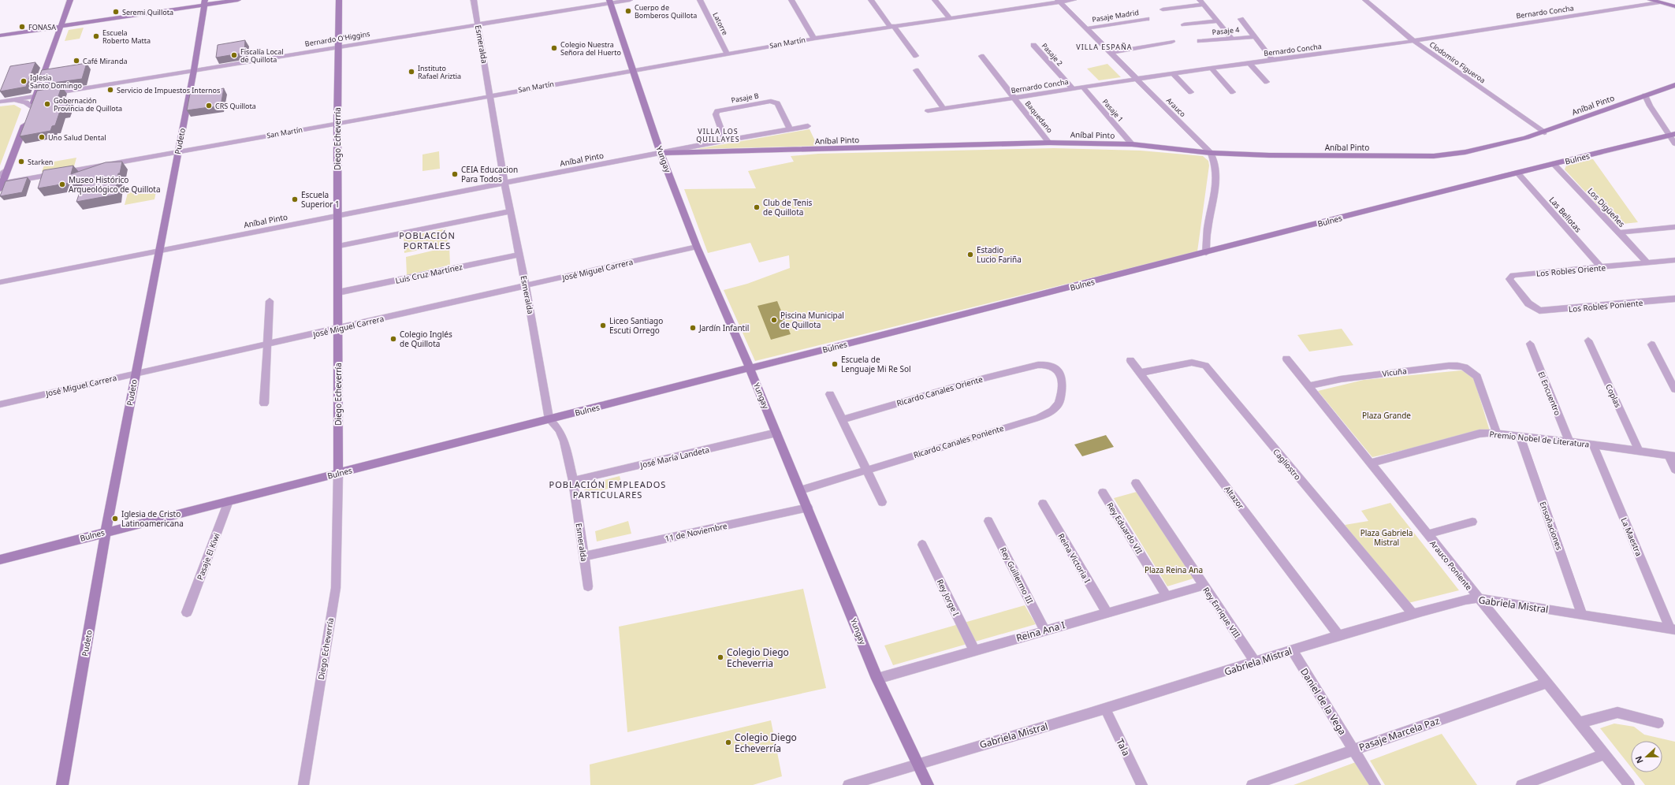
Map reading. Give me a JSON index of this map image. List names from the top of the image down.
{
  "streets": {
    "street": [
      "Bernardo Concha",
      "Pasaje Madrid",
      "Latorre",
      "Pasaje 4",
      "Bernardo O'Higgins",
      "San Martín",
      "Esmeralda",
      "Pasaje 2",
      "Clodomiro Figueroa",
      "Pasaje B",
      "Aníbal Pinto",
      "Arauco",
      "Pasaje 1",
      "Baquedano",
      "Diego Echeverría",
      "Pudeto",
      "Bulnes",
      "Yungay",
      "Los Digüeñes",
      "Las Bellotas",
      "José Miguel Carrera",
      "Los Robles Oriente",
      "Luis Cruz Martínez",
      "Los Robles Poniente",
      "Vicuña",
      "Ricardo Canales Oriente",
      "El Encuentro",
      "Coplas",
      "Premio Nobel de Literatura",
      "Ricardo Canales Poniente",
      "José María Landeta",
      "Cagliostro",
      "Altazor",
      "Ensoñaciones",
      "Rey Eduardo VII",
      "11 de Noviembre",
      "La Maestra",
      "Pasaje El Kiwi",
      "Reina Victoria I",
      "Arauco Poniente",
      "Rey Guillermo III",
      "Rey Jorge I",
      "Gabriela Mistral",
      "Rey Enrique VIII",
      "Reina Ana I",
      "Daniel de la Vega",
      "Pasaje Marcela Paz",
      "Tala"
    ]
  },
  "crossings": [
    ["Bernardo Concha", "Pasaje 2"],
    ["Bernardo Concha", "Clodomiro Figueroa"],
    ["Bernardo Concha", "Arauco"],
    ["Bernardo Concha", "Pasaje 1"],
    ["Bernardo Concha", "Baquedano"],
    ["Pasaje Madrid", "Arauco"],
    ["Latorre", "San Martín"],
    ["Bernardo O'Higgins", "Esmeralda"],
    ["Bernardo O'Higgins", "Diego Echeverría"],
    ["Bernardo O'Higgins", "Pudeto"],
    ["Bernardo O'Higgins", "Yungay"],
    ["San Martín", "Esmeralda"],
    ["San Martín", "Arauco"],
    ["San Martín", "Diego Echeverría"],
    ["San Martín", "Pudeto"],
    ["San Martín", "Yungay"],
    ["Esmeralda", "Aníbal Pinto"],
    ["Esmeralda", "Bulnes"],
    ["Esmeralda", "José Miguel Carrera"],
    ["Esmeralda", "Luis Cruz Martínez"],
    ["Esmeralda", "José María Landeta"],
    ["Esmeralda", "11 de Noviembre"],
    ["Clodomiro Figueroa", "Aníbal Pinto"],
    ["Aníbal Pinto", "Arauco"],
    ["Aníbal Pinto", "Pasaje 1"],
    ["Aníbal Pinto", "Baquedano"],
    ["Aníbal Pinto", "Diego Echeverría"],
    ["Aníbal Pinto", "Pudeto"],
    ["Aníbal Pinto", "Yungay"],
    ["Arauco", "Bulnes"],
    ["Diego Echeverría", "Bulnes"],
    ["Diego Echeverría", "José Miguel Carrera"],
    ["Diego Echeverría", "Luis Cruz Martínez"],
    ["Pudeto", "Bulnes"],
    ["Pudeto", "José Miguel Carrera"],
    ["Bulnes", "Yungay"],
    ["Bulnes", "Los Digüeñes"],
    ["Bulnes", "Las Bellotas"],
    ["Bulnes", "Pasaje El Kiwi"],
    ["Yungay", "José Miguel Carrera"],
    ["Yungay", "Ricardo Canales Poniente"],
    ["Yungay", "José María Landeta"],
    ["Yungay", "11 de Noviembre"],
    ["Yungay", "Gabriela Mistral"],
    ["Yungay", "Reina Ana I"],
    ["Los Digüeñes", "Los Robles Oriente"],
    ["Las Bellotas", "Los Robles Oriente"],
    ["Los Robles Oriente", "Los Robles Poniente"],
    ["Vicuña", "Premio Nobel de Literatura"],
    ["Vicuña", "Arauco Poniente"],
    ["Ricardo Canales Oriente", "Ricardo Canales Poniente"],
    ["El Encuentro", "Premio Nobel de Literatura"],
    ["Coplas", "Premio Nobel de Literatura"],
    ["Premio Nobel de Literatura", "Ensoñaciones"],
    ["Premio Nobel de Literatura", "La Maestra"],
    ["Premio Nobel de Literatura", "Arauco Poniente"],
    ["Cagliostro", "Altazor"],
    ["Cagliostro", "Gabriela Mistral"],
    ["Altazor", "Gabriela Mistral"],
    ["Ensoñaciones", "Gabriela Mistral"],
    ["Rey Eduardo VII", "Reina Ana I"],
    ["La Maestra", "Gabriela Mistral"],
    ["Reina Victoria I", "Reina Ana I"],
    ["Arauco Poniente", "Gabriela Mistral"],
    ["Arauco Poniente", "Pasaje Marcela Paz"],
    ["Rey Guillermo III", "Reina Ana I"],
    ["Rey Jorge I", "Reina Ana I"],
    ["Gabriela Mistral", "Rey Enrique VIII"],
    ["Gabriela Mistral", "Daniel de la Vega"],
    ["Gabriela Mistral", "Tala"],
    ["Rey Enrique VIII", "Reina Ana I"],
    ["Daniel de la Vega", "Pasaje Marcela Paz"]
  ],
  "districts": [
    "VILLA ESPAÑA",
    "VILLA LOS QUILLAYES",
    "POBLACIÓN PORTALES",
    "POBLACIÓN EMPLEADOS PARTICULARES"
  ],
  "parks": ["Plaza Grande", "Plaza Gabriela Mistral", "Plaza Reina Ana"],
  "places": [
    "Cuerpo de Bomberos Quillota",
    "Seremi Quillota",
    "FONASA",
    "Escuela Roberto Matta",
    "Colegio Nuestra Señora del Huerto",
    "Fiscalía Local de Quillota",
    "Café Miranda",
    "Instituto Rafael Ariztia",
    "Iglesia Santo Domingo",
    "Servicio de Impuestos Internos",
    "Gobernación Provincia de Quillota",
    "CRS Quillota",
    "Uno Salud Dental",
    "Starken",
    "CEIA Educacion Para Todos",
    "Museo Histórico Arqueológico de Quillota",
    "Escuela Superior 1",
    "Club de Tenis de Quillota",
    "Estadio Lucio Fariña",
    "Piscina Municipal de Quillota",
    "Liceo Santiago Escuti Orrego",
    "Jardín Infantil",
    "Colegio Inglés de Quillota",
    "Escuela de Lenguaje Mi Re Sol",
    "Iglesia de Cristo Latinoamericana",
    "Colegio Diego Echeverria",
    "Colegio Diego Echeverría"
  ],
  "north": "left"
}
